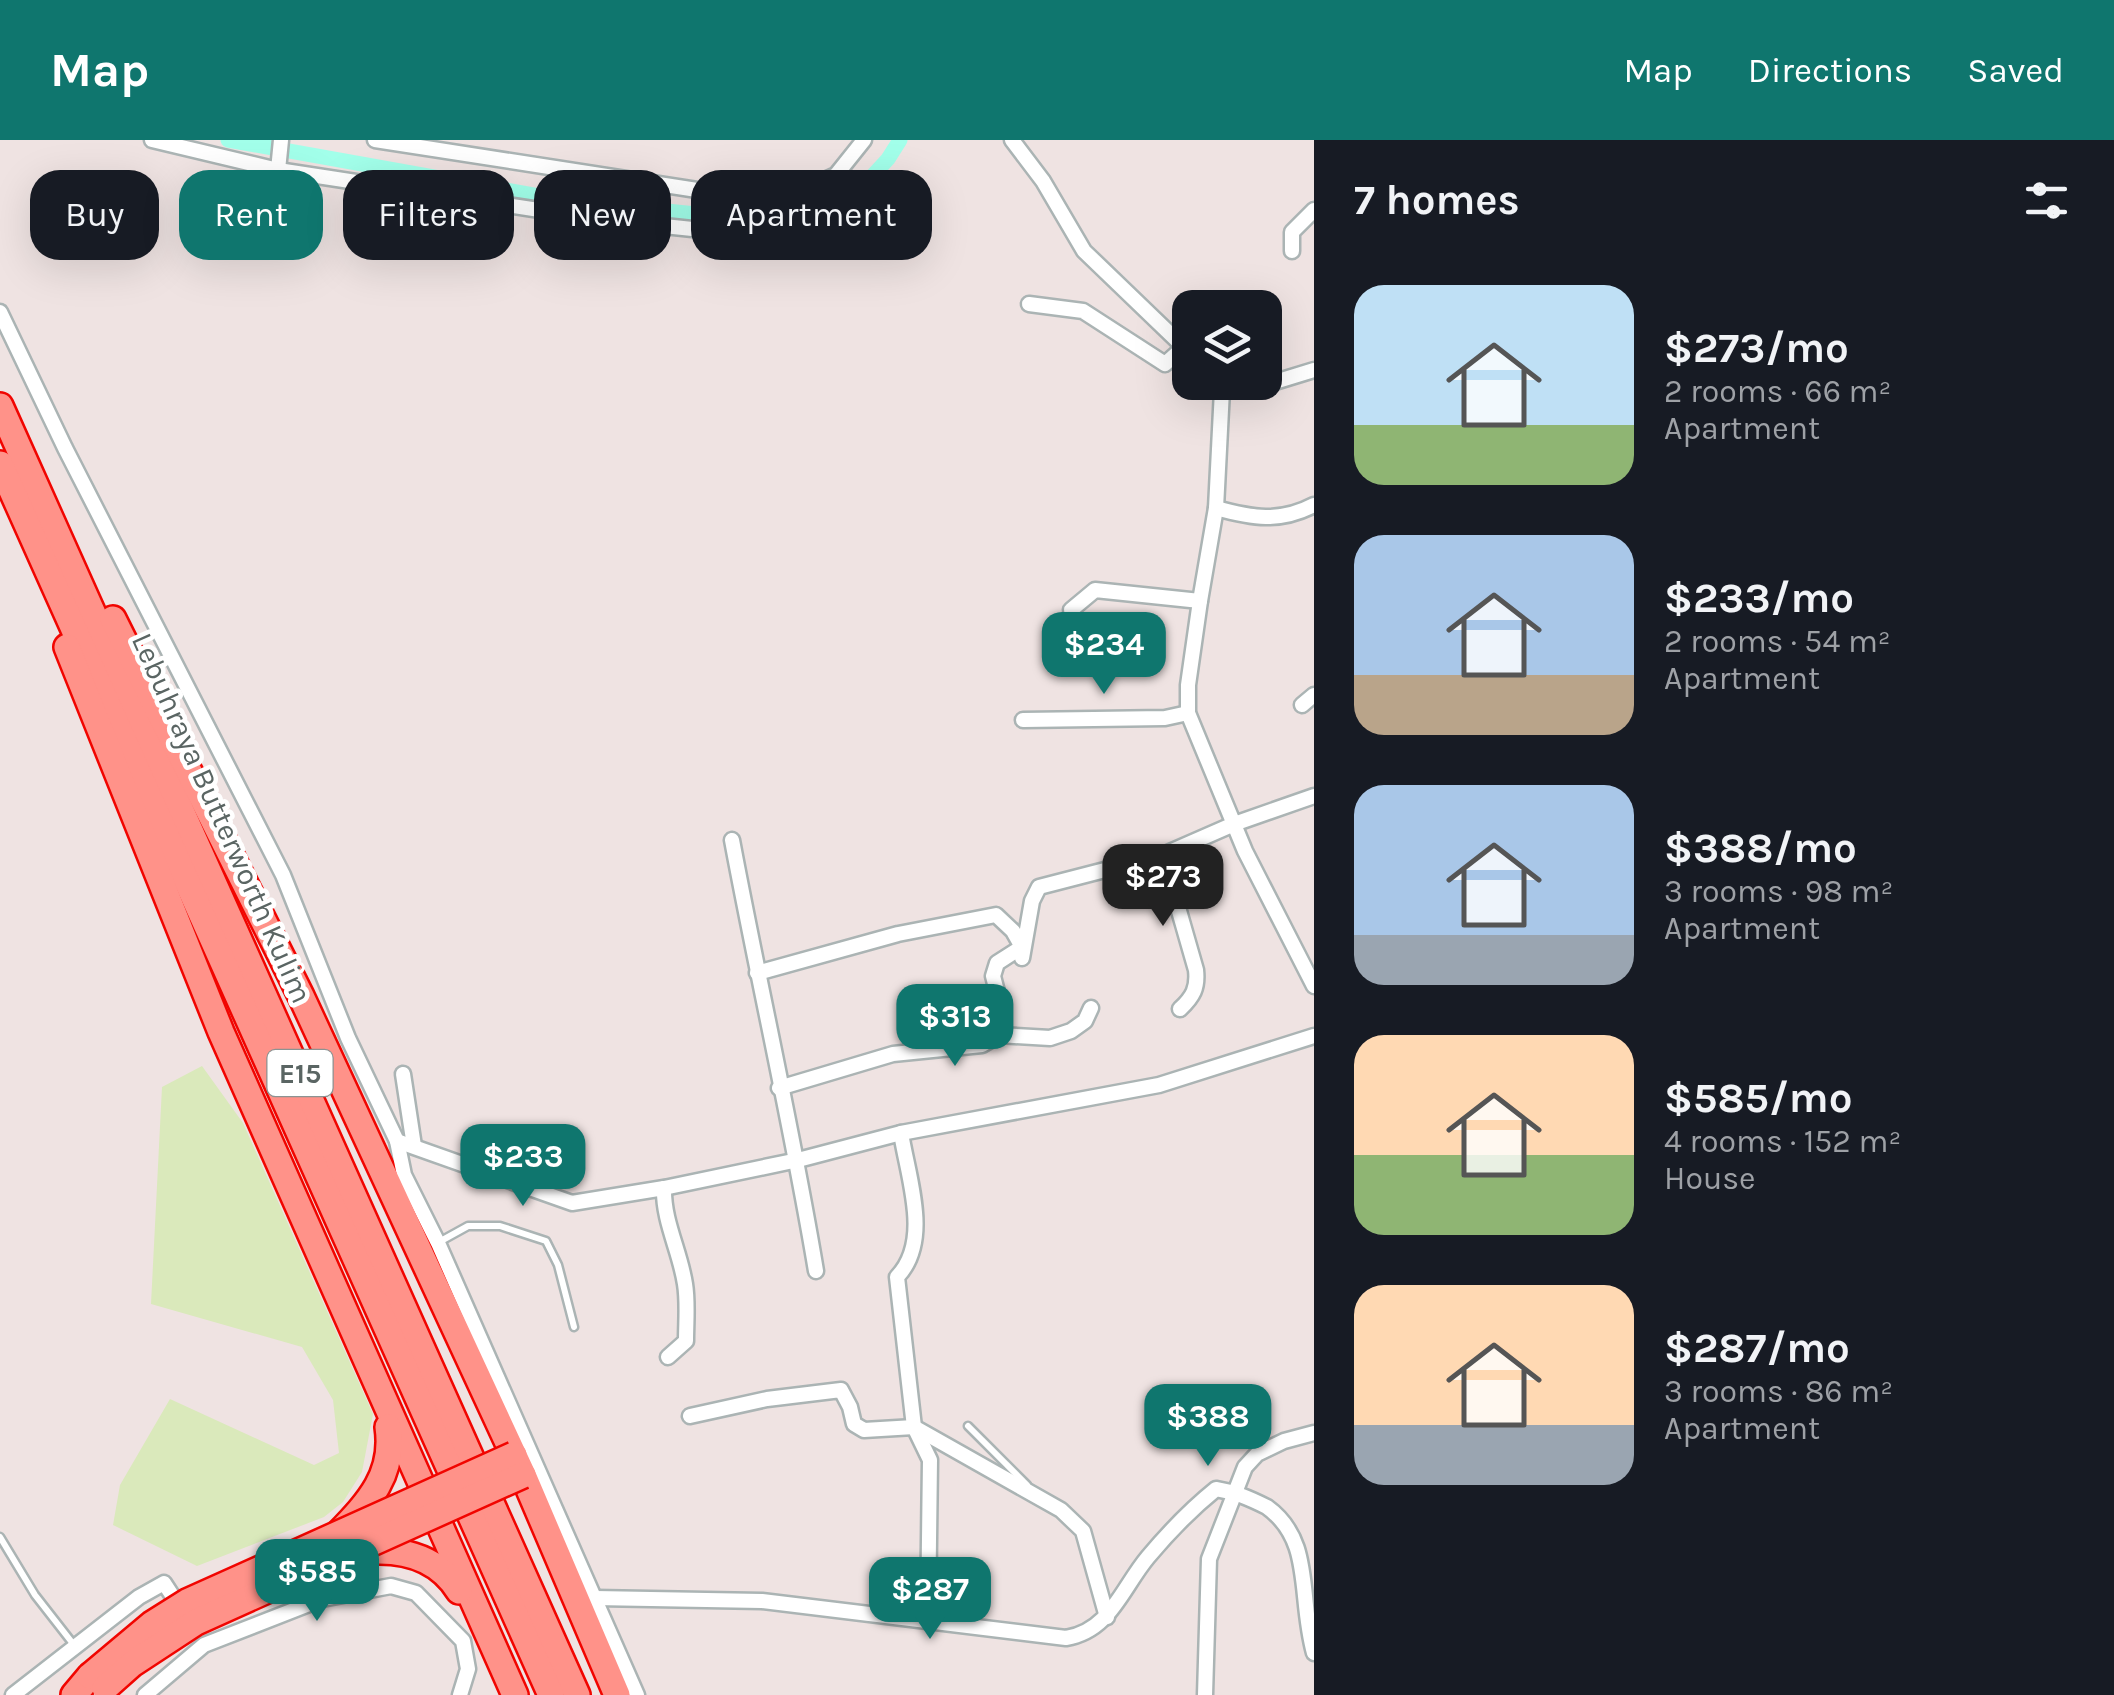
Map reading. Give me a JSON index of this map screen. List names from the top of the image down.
{
  "streets": {
    "highway": ["Lebuhraya Butterworth Kulim", "E15"]
  },
  "page": {
    "header": "Map",
    "nav": ["Map", "Directions", "Saved"],
    "heading": "7 homes",
    "chip": [
      "Buy",
      "Rent",
      "Filters",
      "New",
      "Apartment"
    ],
    "list": [
      {
        "name": "$273/mo",
        "note": "2 rooms · 66 m² · Apartment"
      },
      {
        "name": "$233/mo",
        "note": "2 rooms · 54 m² · Apartment"
      },
      {
        "name": "$388/mo",
        "note": "3 rooms · 98 m² · Apartment"
      },
      {
        "name": "$585/mo",
        "note": "4 rooms · 152 m² · House"
      },
      {
        "name": "$287/mo",
        "note": "3 rooms · 86 m² · Apartment"
      }
    ],
    "price": [
      "$234",
      "$273",
      "$313",
      "$233",
      "$388",
      "$585",
      "$287"
    ]
  }
}
